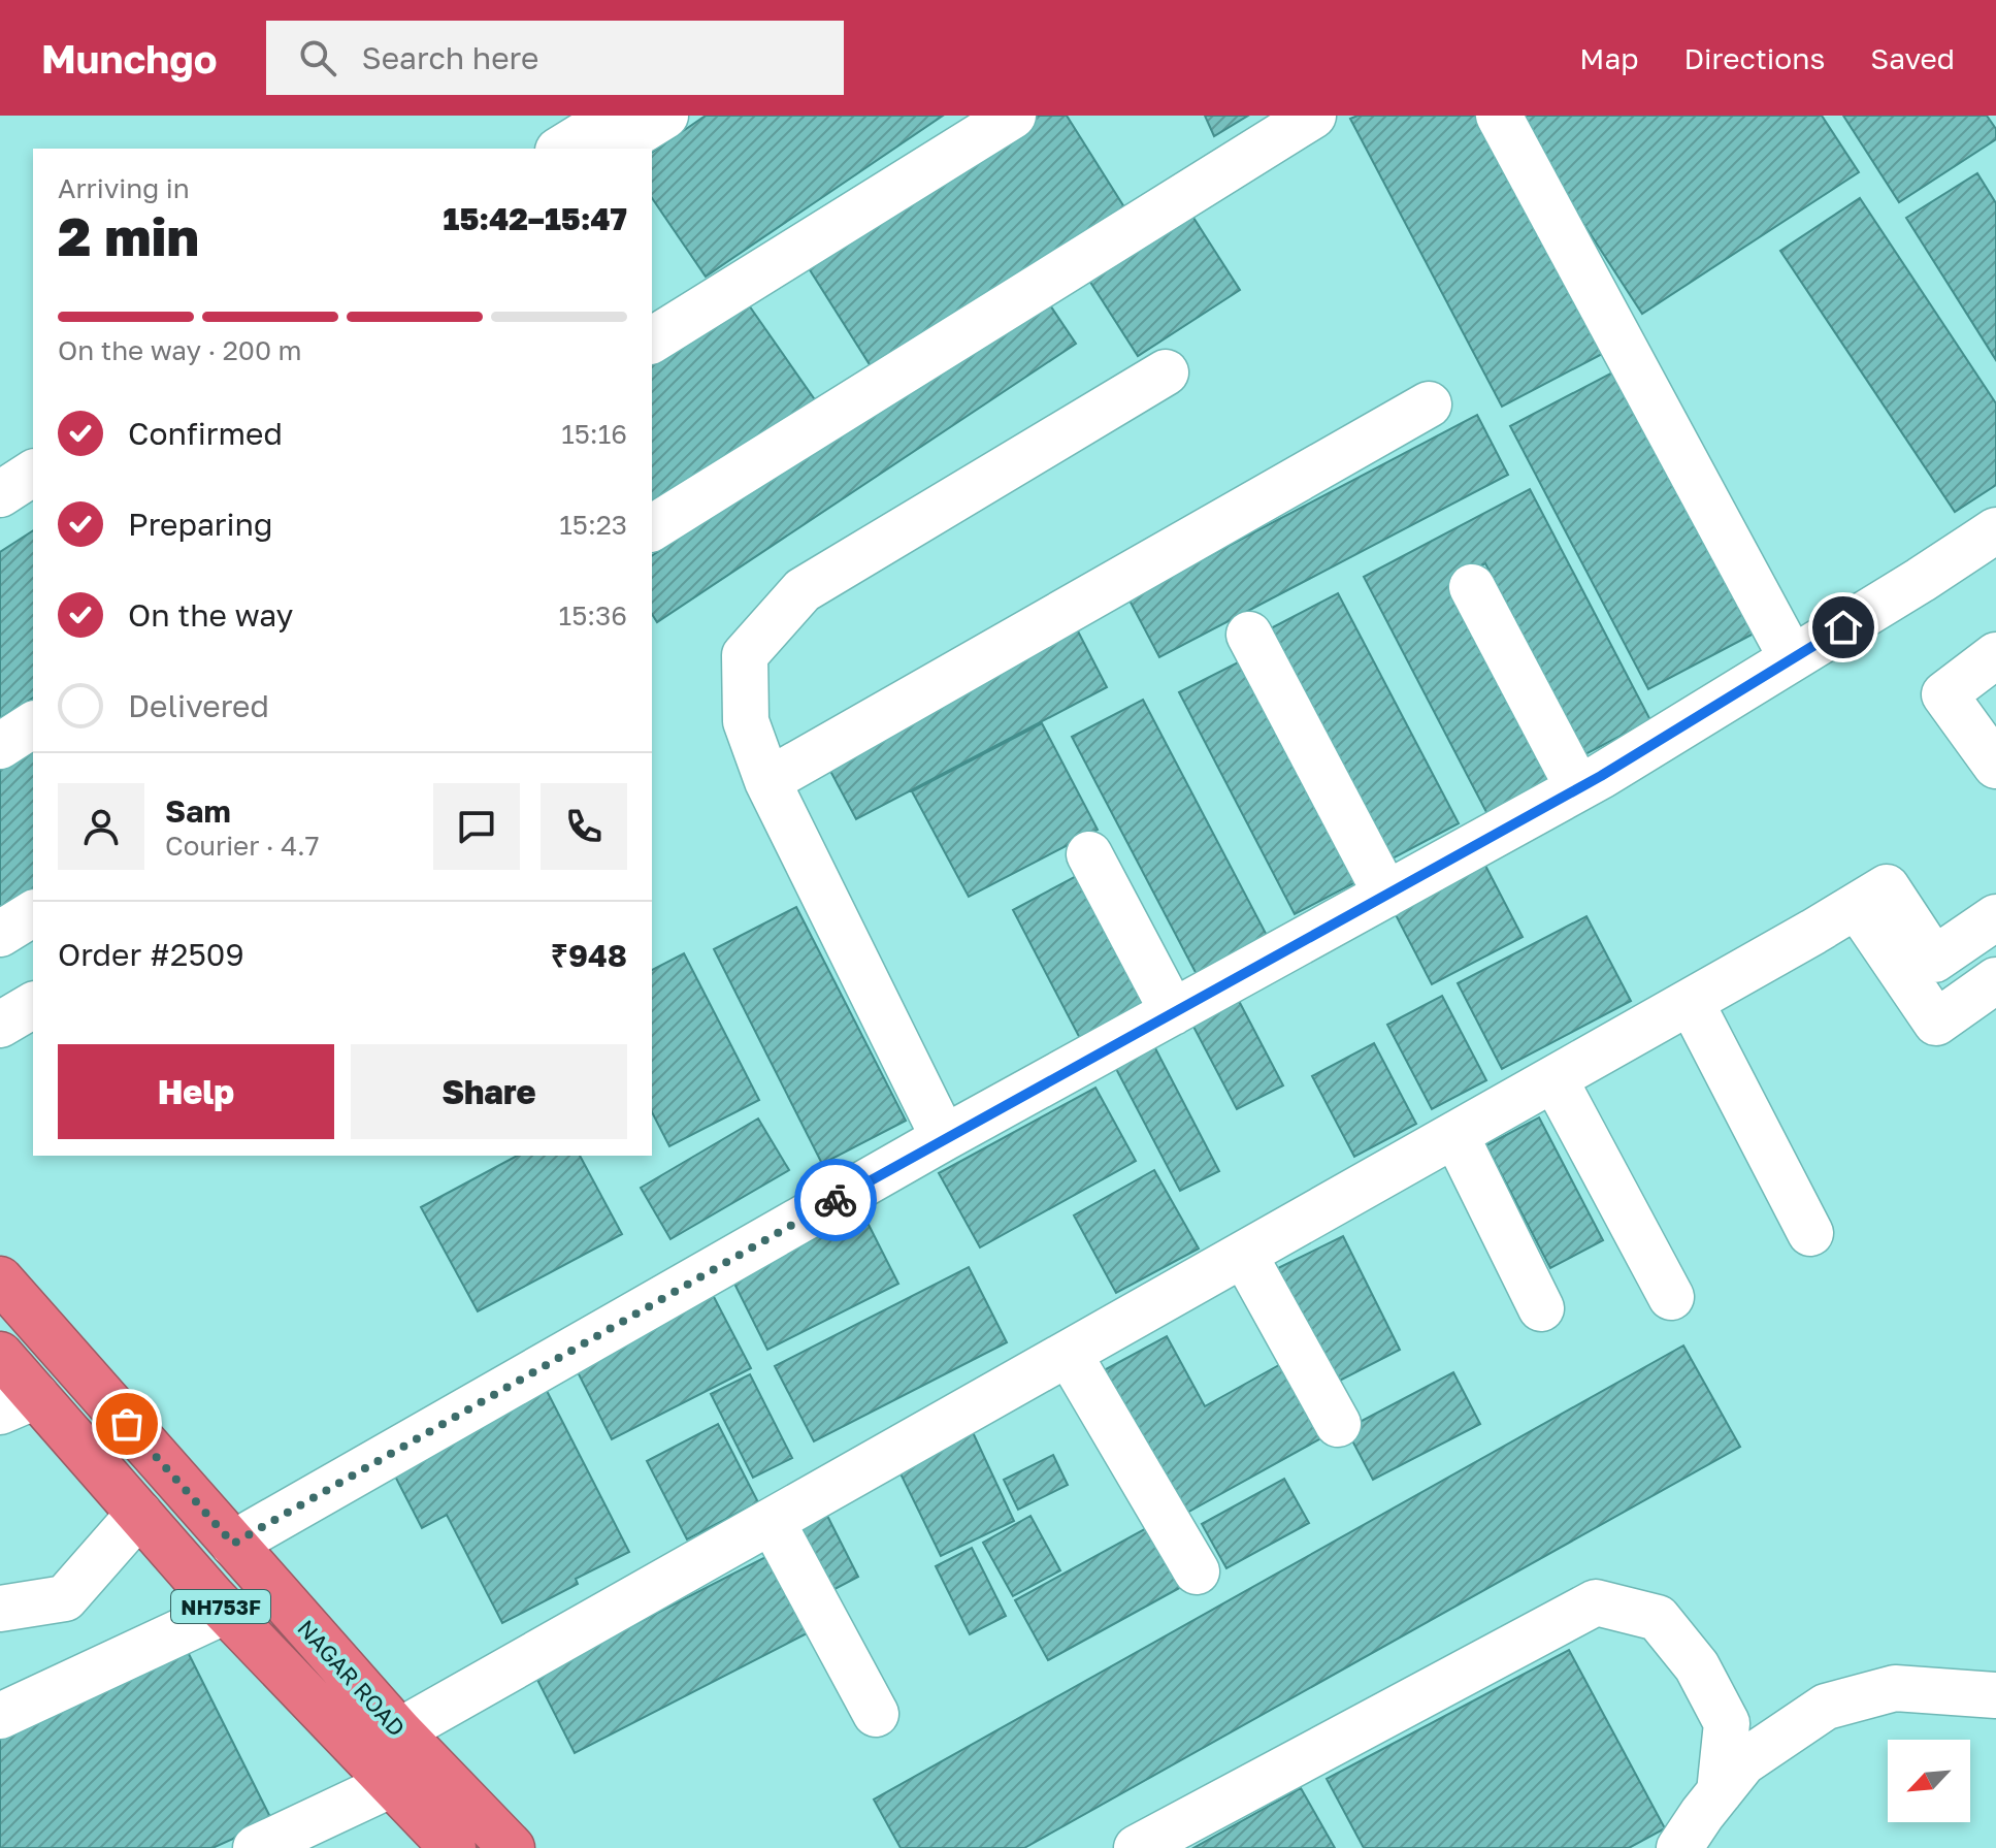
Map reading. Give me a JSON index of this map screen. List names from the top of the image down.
{
  "streets": {
    "highway": ["NH753F", "NAGAR ROAD"]
  },
  "north": "bottom left",
  "page": {
    "header": "Munchgo",
    "search": "Search here",
    "nav": ["Map", "Directions", "Saved"],
    "heading": ["2 min", "Arriving in", "15:42–15:47"],
    "panel": [
      "Sam",
      "Courier · 4.7",
      "Order #2509",
      "₹948"
    ],
    "bar": "On the way · 200 m",
    "list": [
      ["Confirmed", "15:16"],
      ["Preparing", "15:23"],
      ["On the way", "15:36"],
      "Delivered"
    ],
    "buttons": ["Help", "Share"]
  }
}
